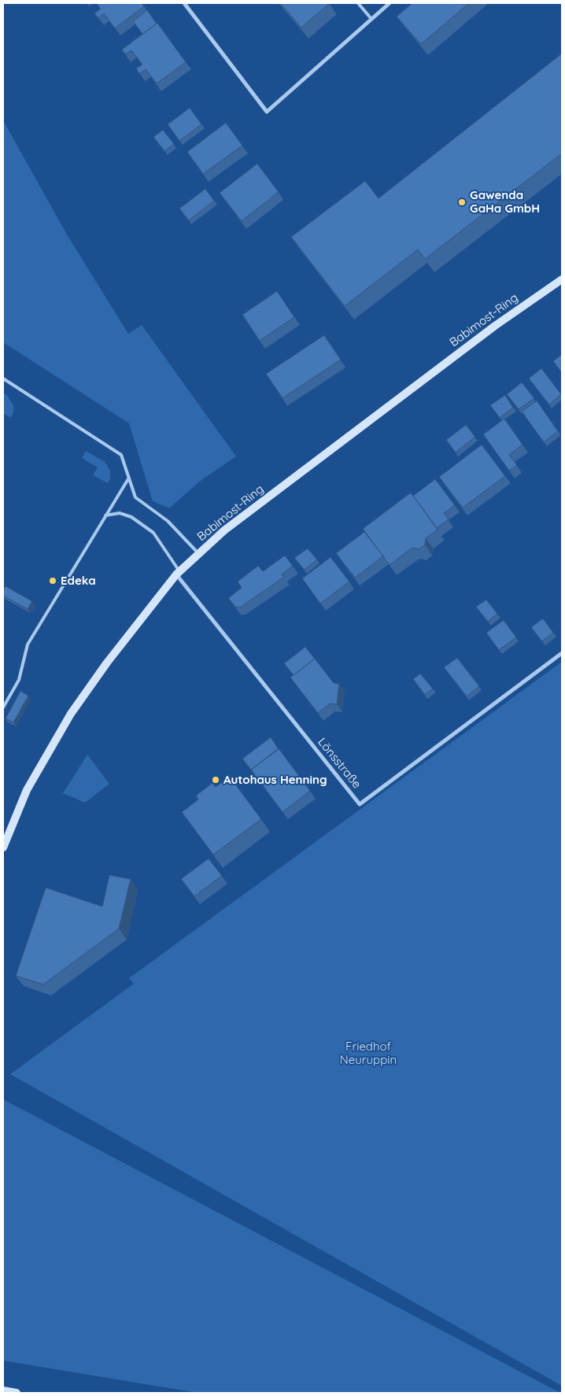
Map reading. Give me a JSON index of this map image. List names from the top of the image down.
{
  "streets": {
    "main road": ["Babimost-Ring"],
    "street": ["Lönsstraße"]
  },
  "crossings": [
    ["Babimost-Ring", "Lönsstraße"]
  ],
  "parks": ["Friedhof Neuruppin"],
  "places": ["Gawenda GaHa GmbH", "Edeka", "Autohaus Henning"]
}
